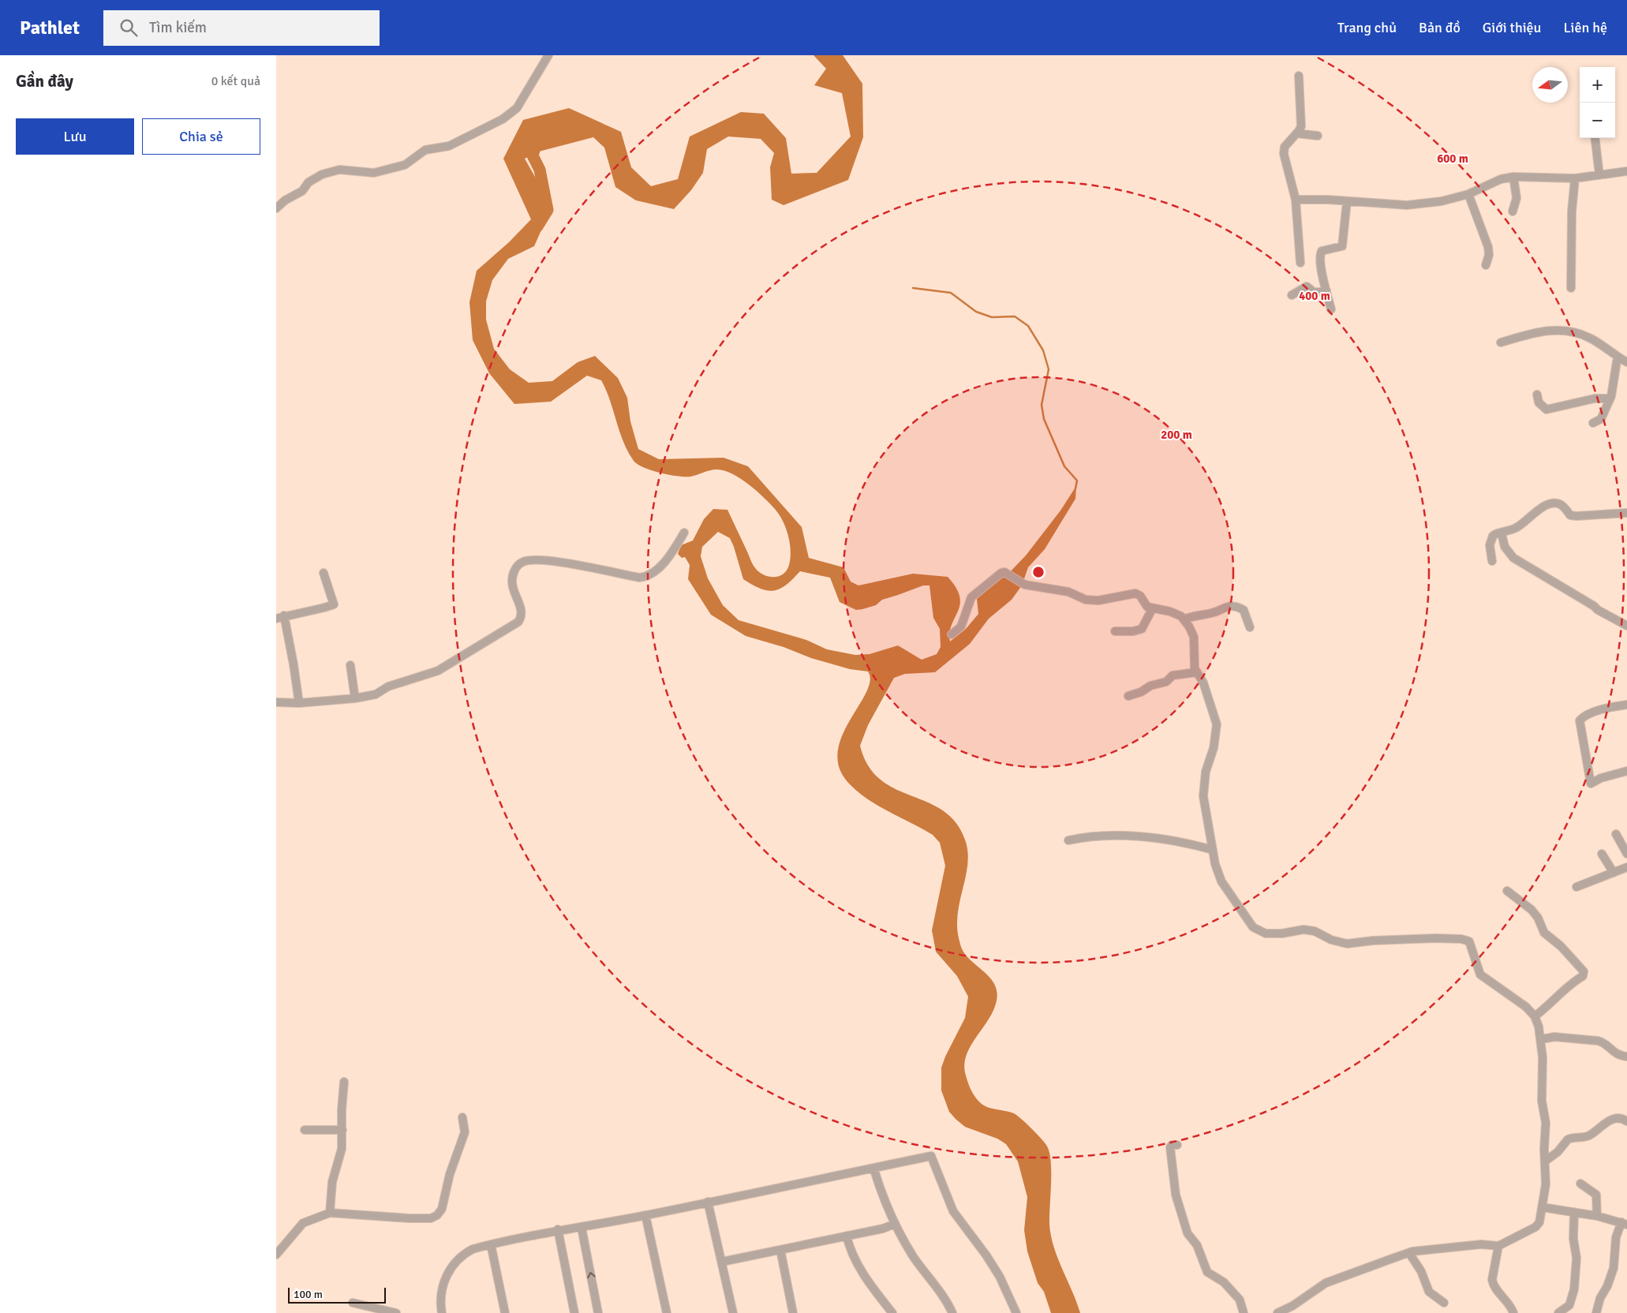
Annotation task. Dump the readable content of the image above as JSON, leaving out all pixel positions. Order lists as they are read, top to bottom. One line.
{"scale_bar":"100 m","north":"left","page":{"header":"Pathlet","search":"Tìm kiếm","nav":["Trang chủ","Bản đồ","Giới thiệu","Liên hệ"],"heading":["Gần đây","0 kết quả"],"map_buttons":["+","−"],"buttons":["Lưu","Chia sẻ"],"scale":"100 m"},"rings":["600 m","400 m","200 m"]}
